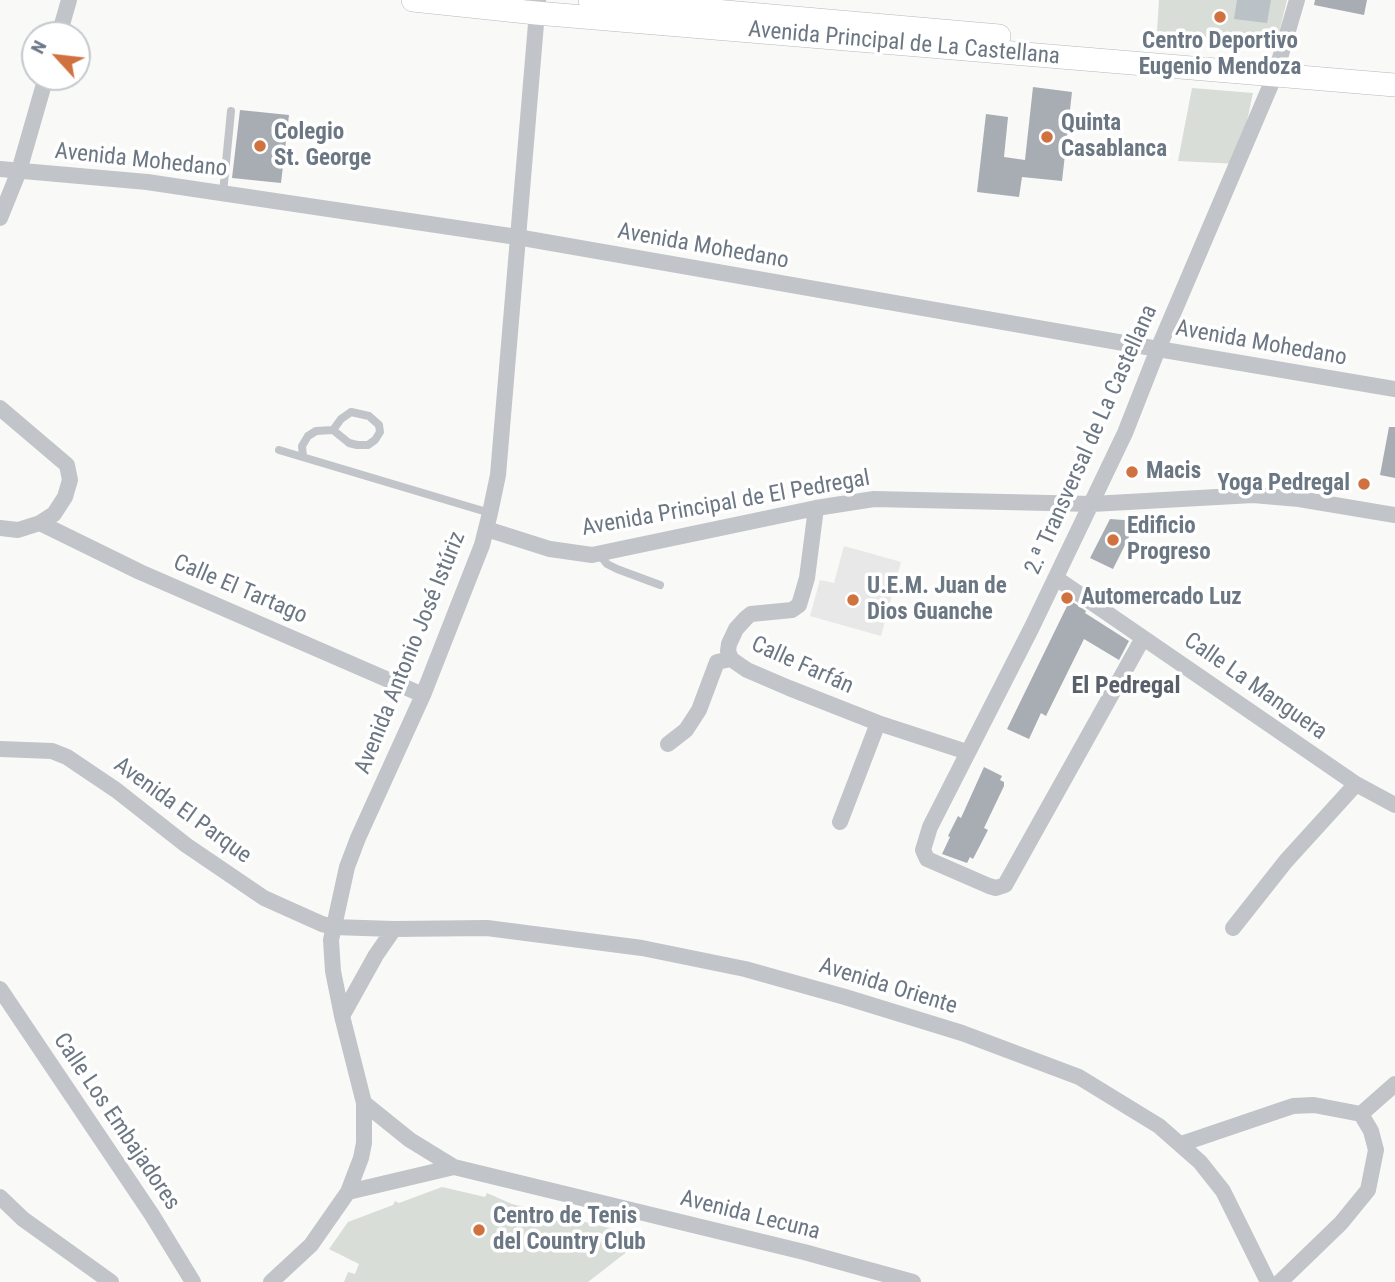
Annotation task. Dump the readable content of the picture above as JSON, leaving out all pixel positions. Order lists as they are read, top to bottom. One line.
{"streets":{"street":["Avenida Principal de La Castellana","Avenida Mohedano","2.ª Transversal de La Castellana","Avenida Principal de El Pedregal","Calle El Tartago","Avenida Antonio José Istúriz","Calle Farfán","Calle La Manguera","Avenida El Parque","Avenida Oriente","Calle Los Embajadores","Avenida Lecuna"]},"crossings":[["Avenida Principal de La Castellana","2.ª Transversal de La Castellana"],["Avenida Principal de La Castellana","Avenida Antonio José Istúriz"],["Avenida Mohedano","2.ª Transversal de La Castellana"],["Avenida Mohedano","Avenida Antonio José Istúriz"],["2.ª Transversal de La Castellana","Avenida Principal de El Pedregal"],["2.ª Transversal de La Castellana","Calle Farfán"],["2.ª Transversal de La Castellana","Calle La Manguera"],["Avenida Principal de El Pedregal","Avenida Antonio José Istúriz"],["Avenida Principal de El Pedregal","Calle Farfán"],["Calle El Tartago","Avenida Antonio José Istúriz"],["Avenida Antonio José Istúriz","Avenida El Parque"],["Avenida Antonio José Istúriz","Avenida Oriente"],["Avenida Antonio José Istúriz","Avenida Lecuna"],["Avenida El Parque","Avenida Oriente"]],"districts":["El Pedregal"],"places":["Centro Deportivo Eugenio Mendoza","Quinta Casablanca","Colegio St. George","Macis","Yoga Pedregal","Edificio Progreso","Automercado Luz","U.E.M. Juan de Dios Guanche","Centro de Tenis del Country Club"],"north":"top left"}
